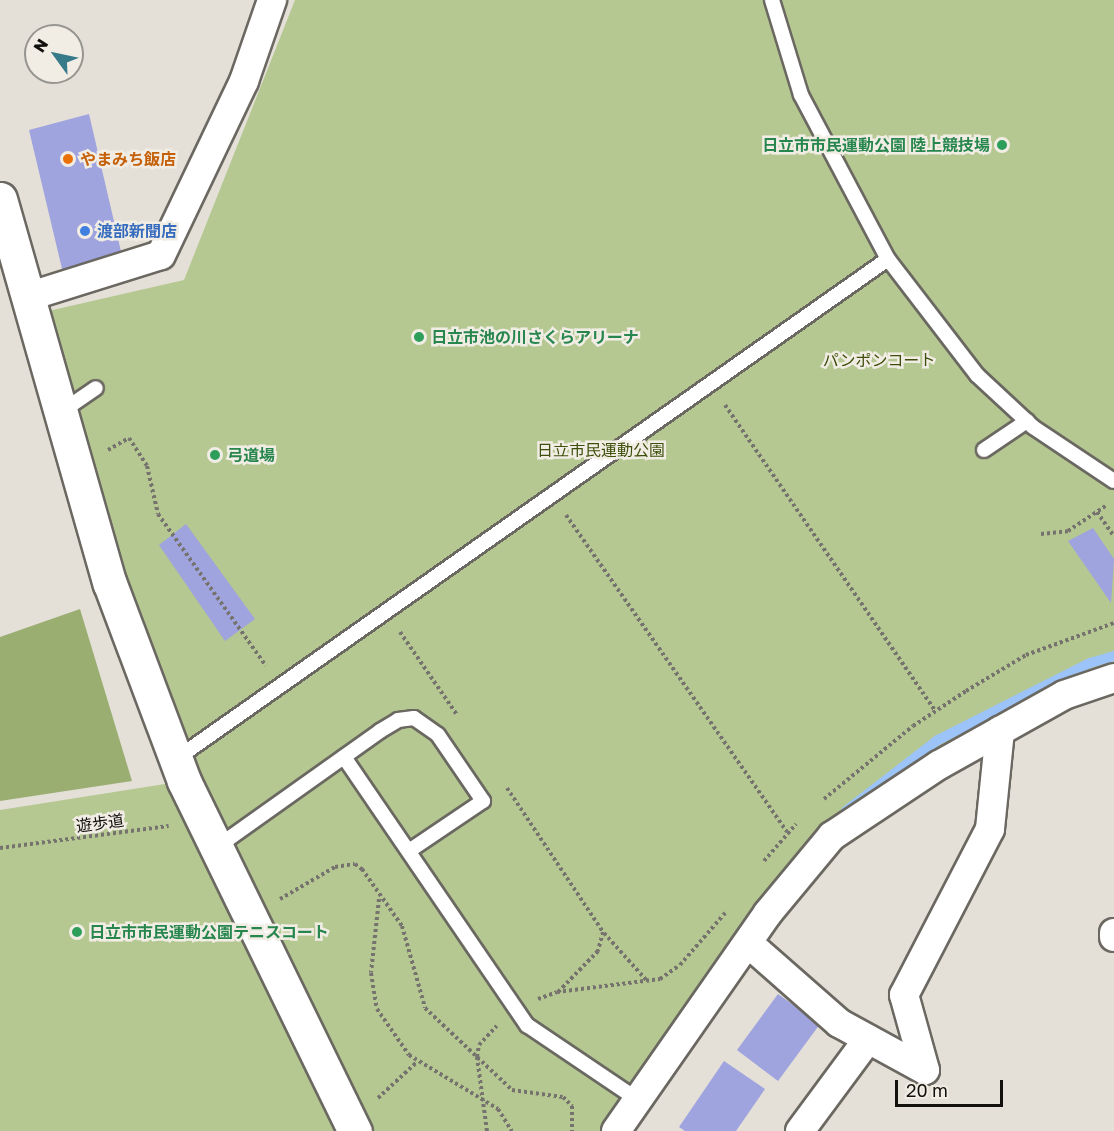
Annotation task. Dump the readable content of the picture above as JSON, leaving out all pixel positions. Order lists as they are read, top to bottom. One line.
{"streets":{"path":["遊歩道"]},"parks":["パンポンコート","日立市民運動公園"],"places":["日立市市民運動公園 陸上競技場","やまみち飯店","渡部新聞店","日立市池の川さくらアリーナ","弓道場","日立市市民運動公園テニスコート"],"scale_bar":"20 m","north":"top left"}
